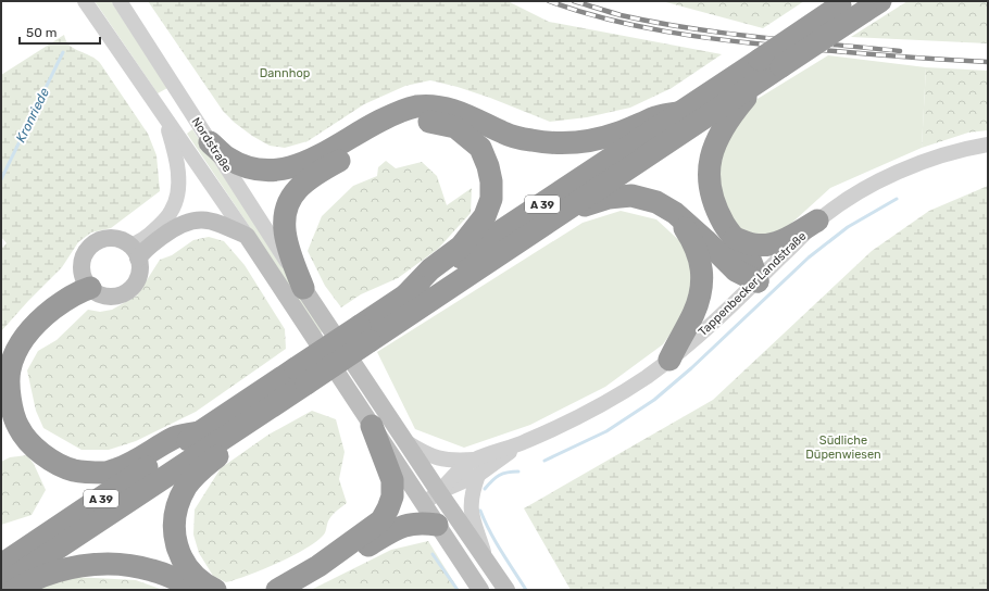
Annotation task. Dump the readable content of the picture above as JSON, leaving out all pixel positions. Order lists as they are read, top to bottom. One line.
{"streets":{"highway":["A 39"],"street":["Nordstraße","Tappenbecker Landstraße"]},"water":["Kronriede"],"parks":["Dannhop","Südliche Düpenwiesen"],"scale_bar":"50 m"}
